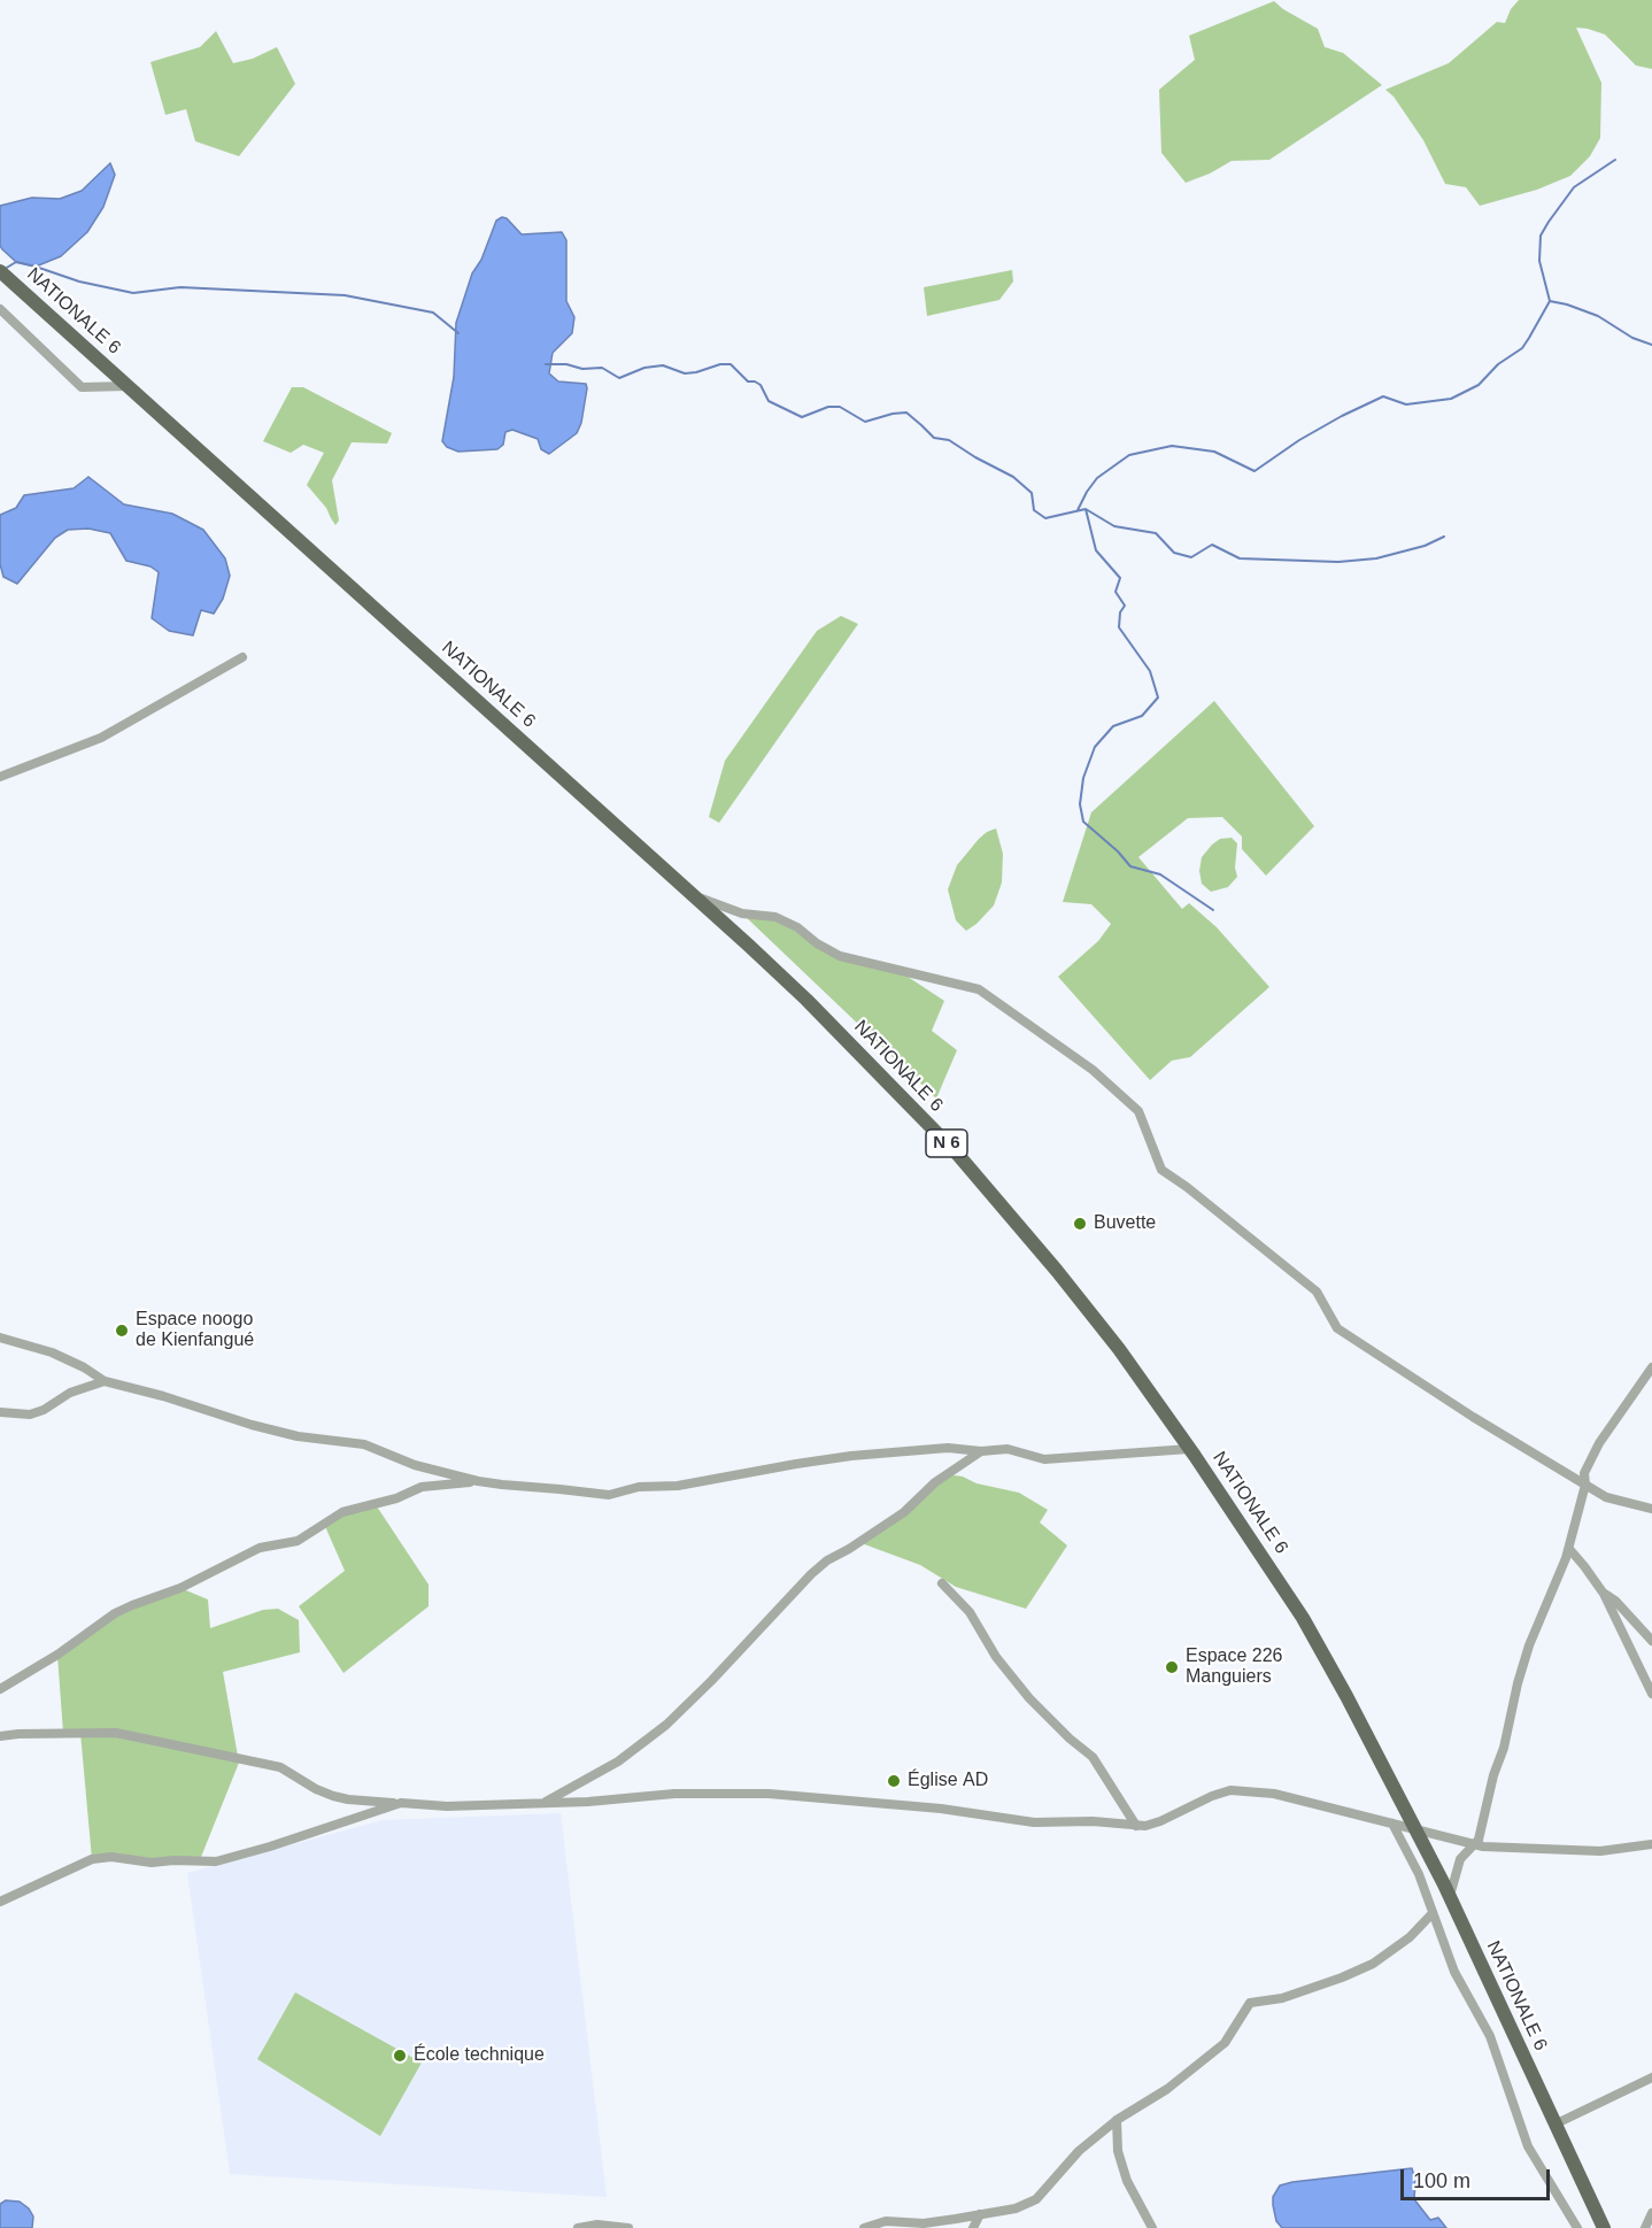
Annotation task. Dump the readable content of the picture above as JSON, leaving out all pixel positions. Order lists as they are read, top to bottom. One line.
{"streets":{"main road":["NATIONALE 6","N 6"]},"places":["Buvette","Espace noogo de Kienfangué","Espace 226 Manguiers","Église AD","École technique"],"scale_bar":"100 m"}
